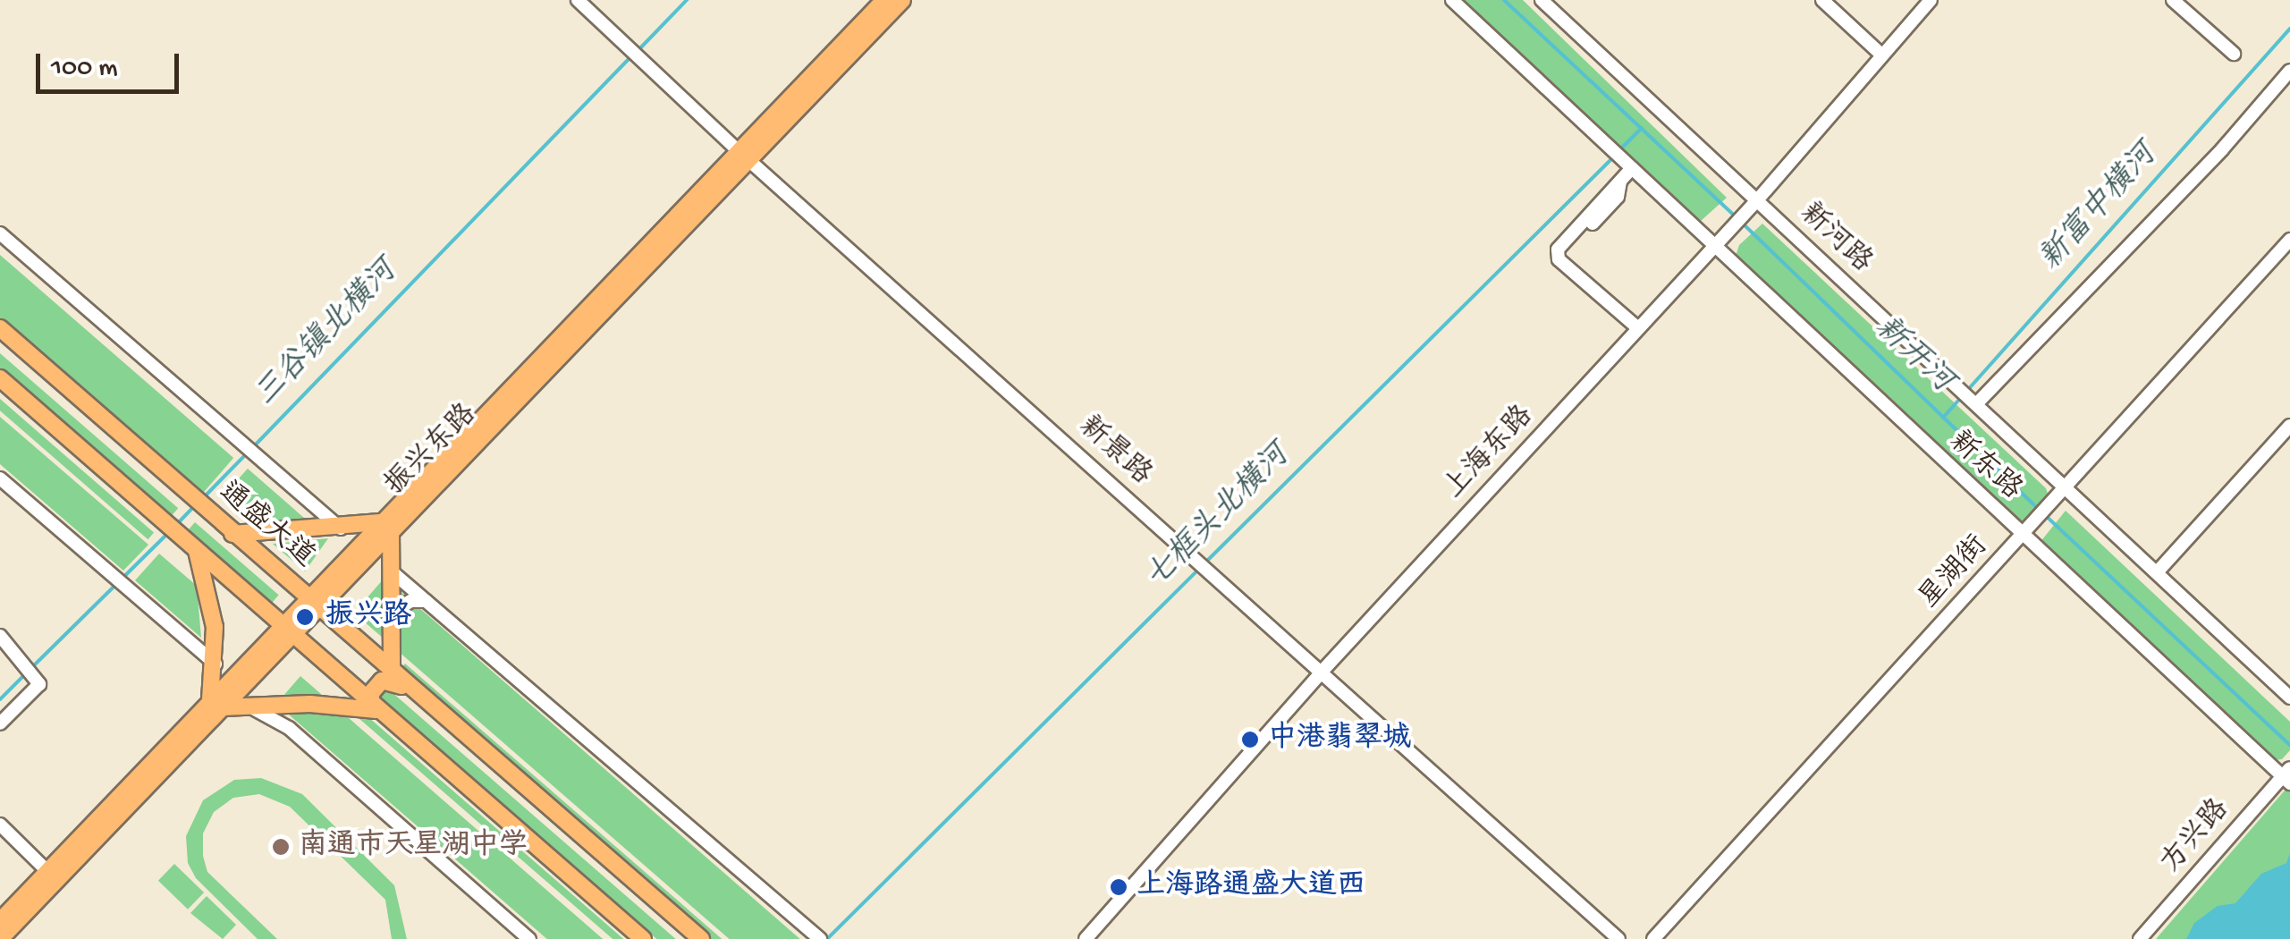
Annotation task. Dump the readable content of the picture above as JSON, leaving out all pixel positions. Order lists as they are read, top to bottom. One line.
{"streets":{"main road":["振兴东路","通盛大道"],"street":["新河路","新景路","上海东路","新东路","星湖街","方兴路"]},"crossings":[["新河路","上海东路"],["新河路","星湖街"],["振兴东路","新景路"],["振兴东路","通盛大道"],["新景路","上海东路"],["上海东路","新东路"],["新东路","星湖街"],["新东路","方兴路"]],"water":["新富中横河","三谷镇北横河","新开河","七框头北横河"],"places":["振兴路","中港翡翠城","南通市天星湖中学","上海路通盛大道西"],"scale_bar":"100 m"}
